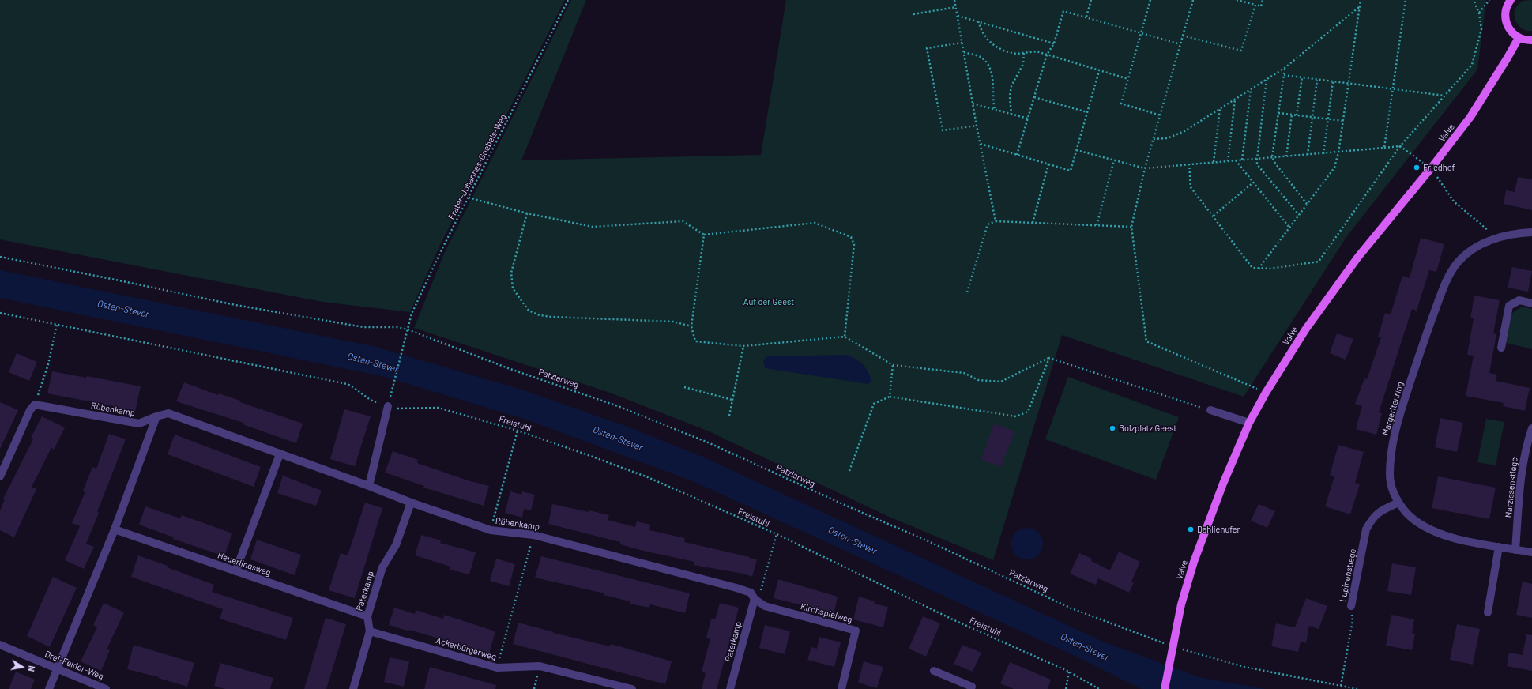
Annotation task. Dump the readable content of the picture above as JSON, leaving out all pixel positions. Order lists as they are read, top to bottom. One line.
{"streets":{"main road":["Valve"],"street":["Margeritenring","Rübenkamp","Narzissenstiege","Heuerlingsweg","Lupinenstiege","Paterkamp","Kirchspielweg","Ackerbürgerweg","Drei-Felder-Weg"],"path":["Frater-Johannes-Goebels-Weg","Patzlarweg","Freistuhl"]},"crossings":[["Valve","Patzlarweg"],["Frater-Johannes-Goebels-Weg","Patzlarweg"],["Margeritenring","Narzissenstiege"],["Margeritenring","Lupinenstiege"],["Rübenkamp","Paterkamp"],["Rübenkamp","Kirchspielweg"],["Heuerlingsweg","Paterkamp"],["Paterkamp","Kirchspielweg"],["Paterkamp","Ackerbürgerweg"]],"water":["Osten-Stever"],"parks":["Auf der Geest"],"places":["Friedhof","Bolzplatz Geest","Dahlienufer"],"north":"right"}
